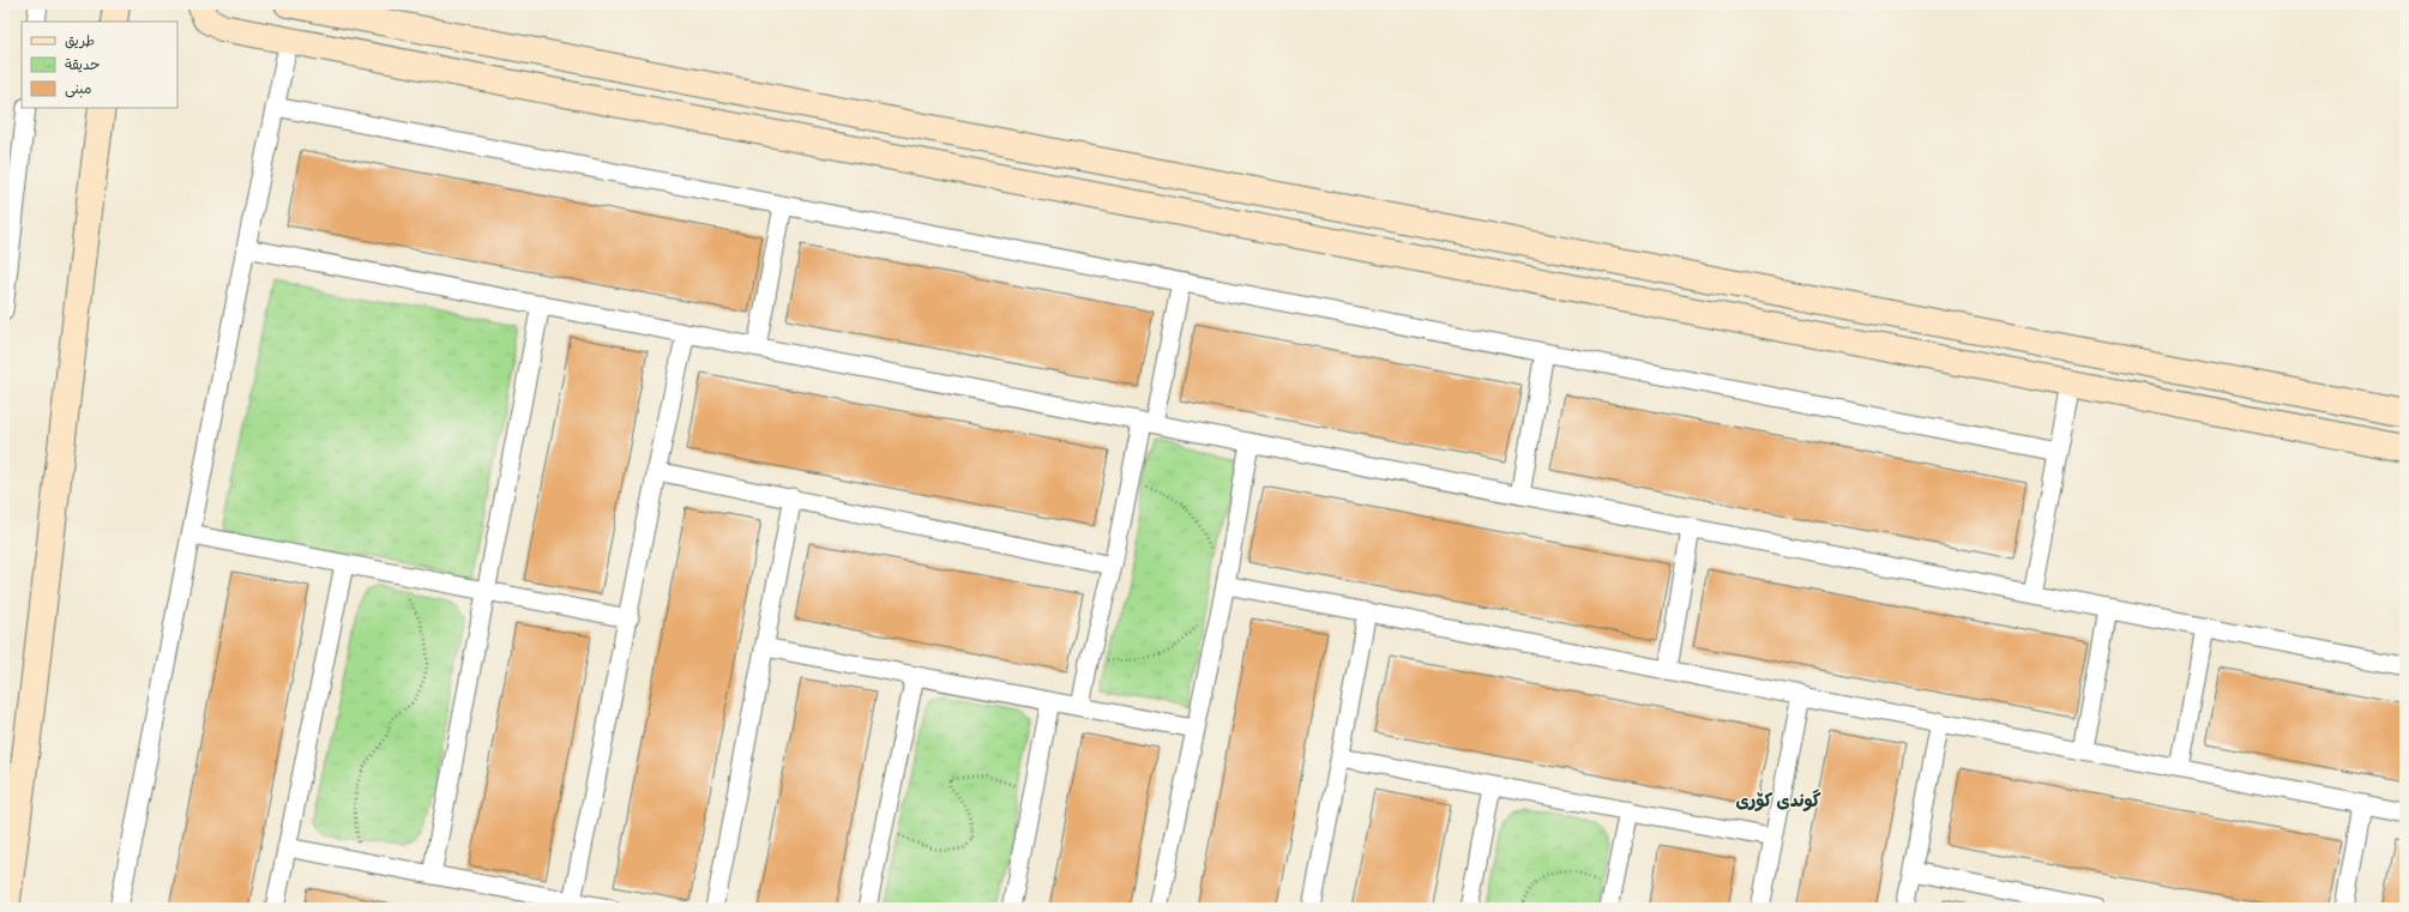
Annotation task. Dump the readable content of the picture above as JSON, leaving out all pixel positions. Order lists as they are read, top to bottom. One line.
{"districts":["گوندی کۆری"],"legend":["طريق","حديقة","مبنى"]}
